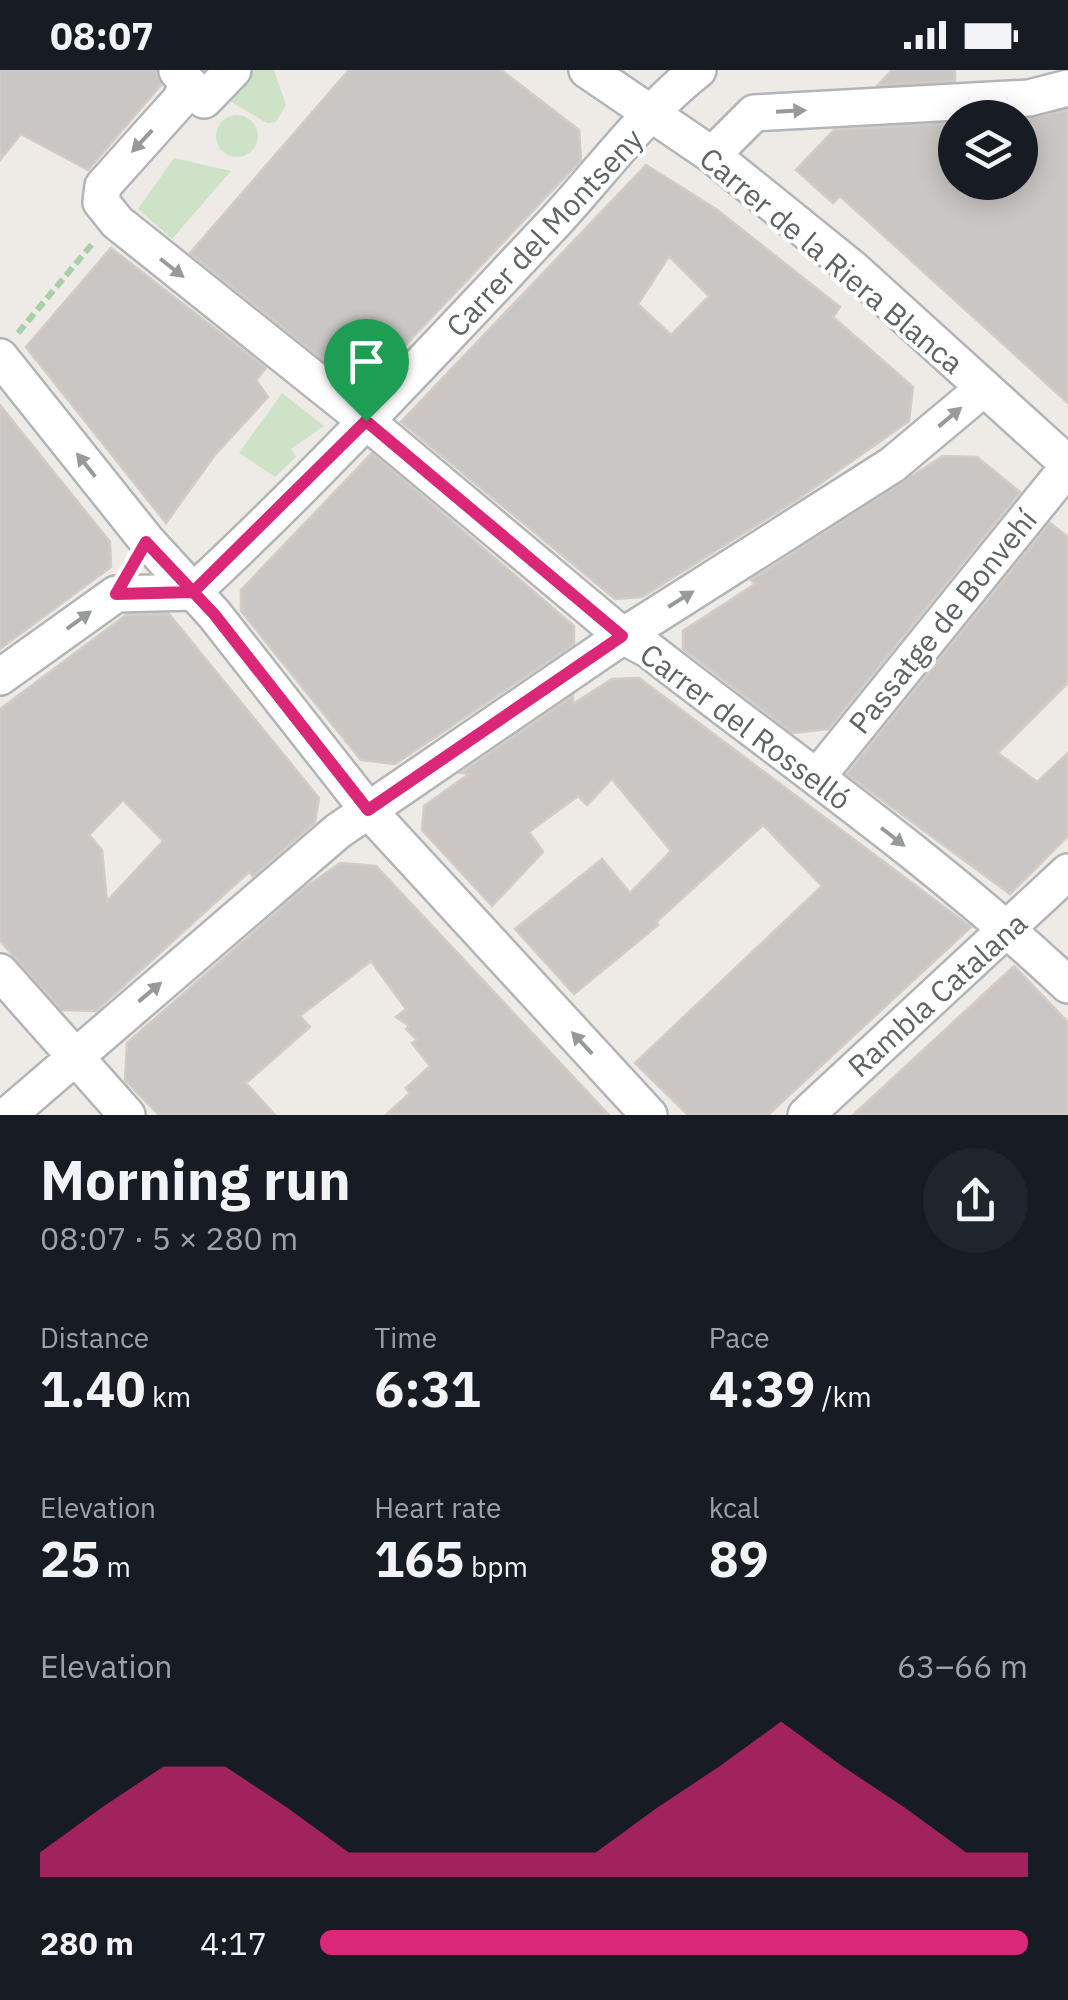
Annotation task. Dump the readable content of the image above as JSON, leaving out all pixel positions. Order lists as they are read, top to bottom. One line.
{"streets":{"street":["Carrer del Montseny","Carrer de la Riera Blanca","Passatge de Bonvehí","Carrer del Rosselló","Rambla Catalana"]},"crossings":[["Carrer del Montseny","Carrer de la Riera Blanca"],["Carrer del Montseny","Carrer del Rosselló"],["Carrer de la Riera Blanca","Passatge de Bonvehí"],["Passatge de Bonvehí","Carrer del Rosselló"],["Carrer del Rosselló","Rambla Catalana"]],"page":{"status":"08:07","heading":["Morning run","08:07 · 5 × 280 m"],"stats":[["Distance","1.40 km"],["Time","6:31"],["Pace","4:39 /km"],["Elevation","25 m"],["Heart rate","165 bpm"],["kcal","89"]],"chart":["Elevation","63–66 m"],"list":[{"name":"280 m","note":"4:17"}]}}
